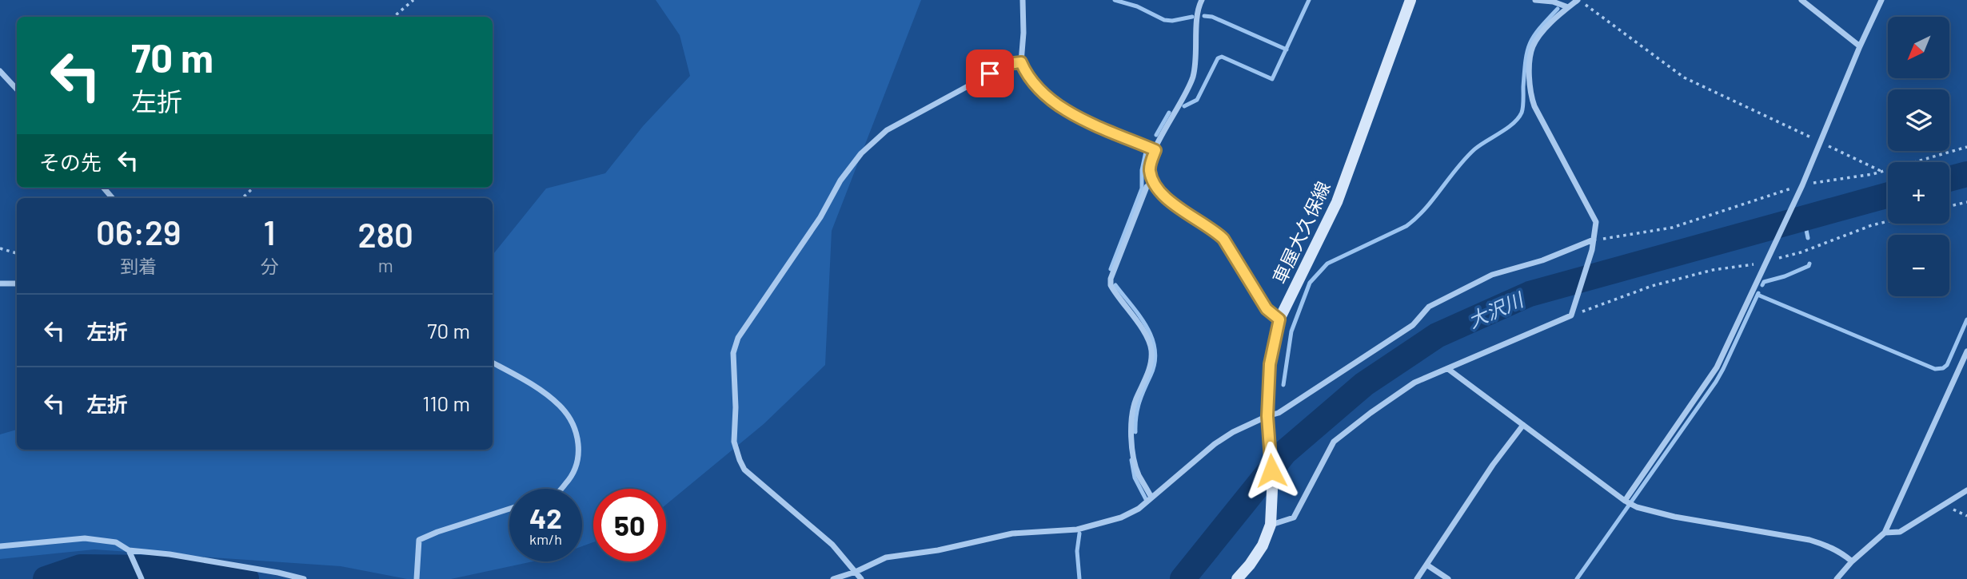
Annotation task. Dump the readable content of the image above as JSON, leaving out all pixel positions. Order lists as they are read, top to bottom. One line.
{"streets":{"main road":["車屋大久保線"]},"water":["大沢川"],"north":"bottom left","page":{"map_buttons":["+","−"],"turn":["70 m","左折"],"then":"その先","eta":["06:29","到着","1","分","280","m"],"list":[{"name":"左折","value":"70 m"},{"name":"左折","value":"110 m"}],"speed":"42 km/h","limit":"50"}}
